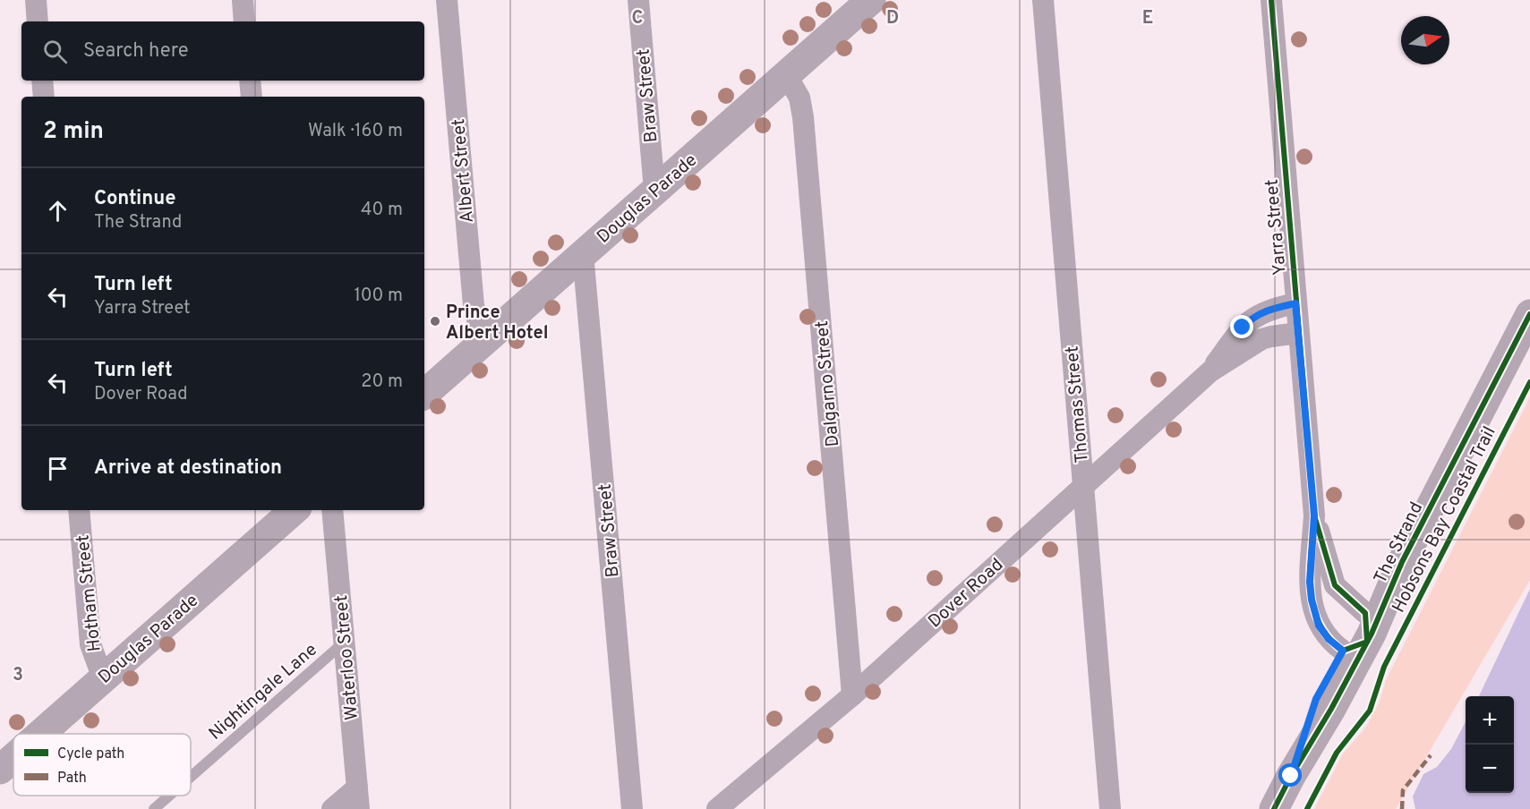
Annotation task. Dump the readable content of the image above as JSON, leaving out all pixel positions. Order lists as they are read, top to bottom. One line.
{"streets":{"street":["Braw Street","Albert Street","Douglas Parade","Yarra Street","Dalgarno Street","Thomas Street","The Strand","Dover Road","Hotham Street","Waterloo Street"],"lane":["Nightingale Lane"],"cycle path":["Hobsons Bay Coastal Trail"]},"crossings":[["Braw Street","Douglas Parade"],["Albert Street","Douglas Parade"],["Douglas Parade","Dalgarno Street"],["Douglas Parade","Hotham Street"],["Yarra Street","The Strand"],["Yarra Street","Dover Road"],["Dalgarno Street","Dover Road"],["Thomas Street","Dover Road"],["Waterloo Street","Nightingale Lane"]],"places":["Prince Albert Hotel"],"legend":["Cycle path","Path"],"north":"right","page":{"search":"Search here","heading":["2 min","Walk · 160 m"],"list":[["Continue","The Strand","40 m"],["Turn left","Yarra Street","100 m"],["Turn left","Dover Road","20 m"],"Arrive at destination"],"map_buttons":["+","−"]},"grid":{"columns":["C","D","E"],"rows":["3"]}}
